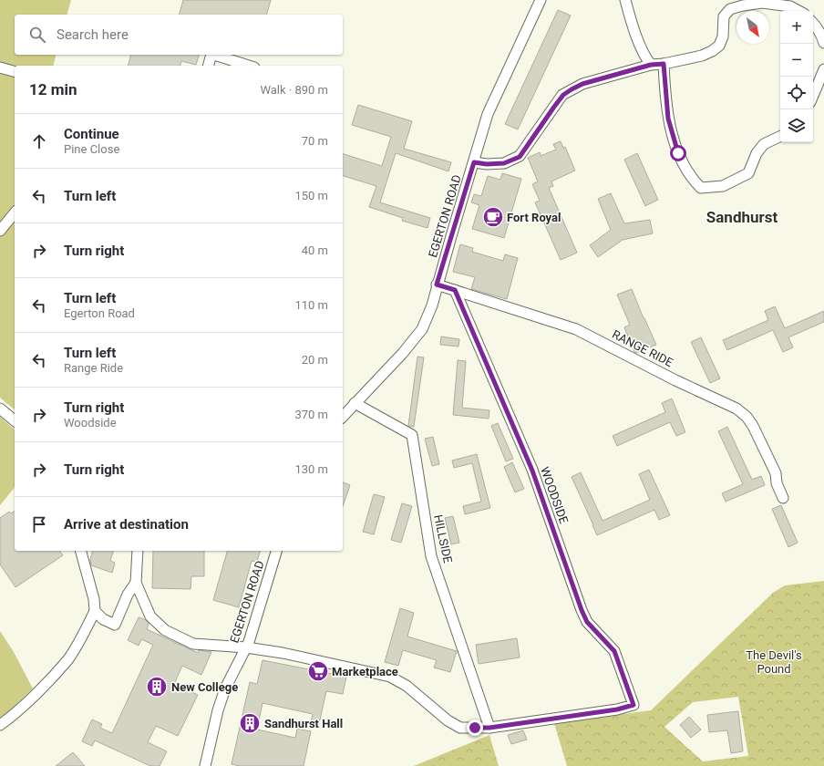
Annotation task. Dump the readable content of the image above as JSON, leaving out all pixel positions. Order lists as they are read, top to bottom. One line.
{"streets":{"street":["EGERTON ROAD","RANGE RIDE","WOODSIDE","HILLSIDE"]},"crossings":[["EGERTON ROAD","RANGE RIDE"],["EGERTON ROAD","HILLSIDE"],["RANGE RIDE","WOODSIDE"],["WOODSIDE","HILLSIDE"]],"districts":["Sandhurst"],"parks":["The Devil's Pound"],"places":{"cafe":["Fort Royal"],"supermarket":["Marketplace"],"building":["New College","Sandhurst Hall"]},"north":"bottom right","page":{"map_buttons":["+","−"],"search":"Search here","heading":["12 min","Walk · 890 m"],"list":[["Continue","Pine Close","70 m"],["Turn left","150 m"],["Turn right","40 m"],["Turn left","Egerton Road","110 m"],["Turn left","Range Ride","20 m"],["Turn right","Woodside","370 m"],["Turn right","130 m"],"Arrive at destination"]}}
